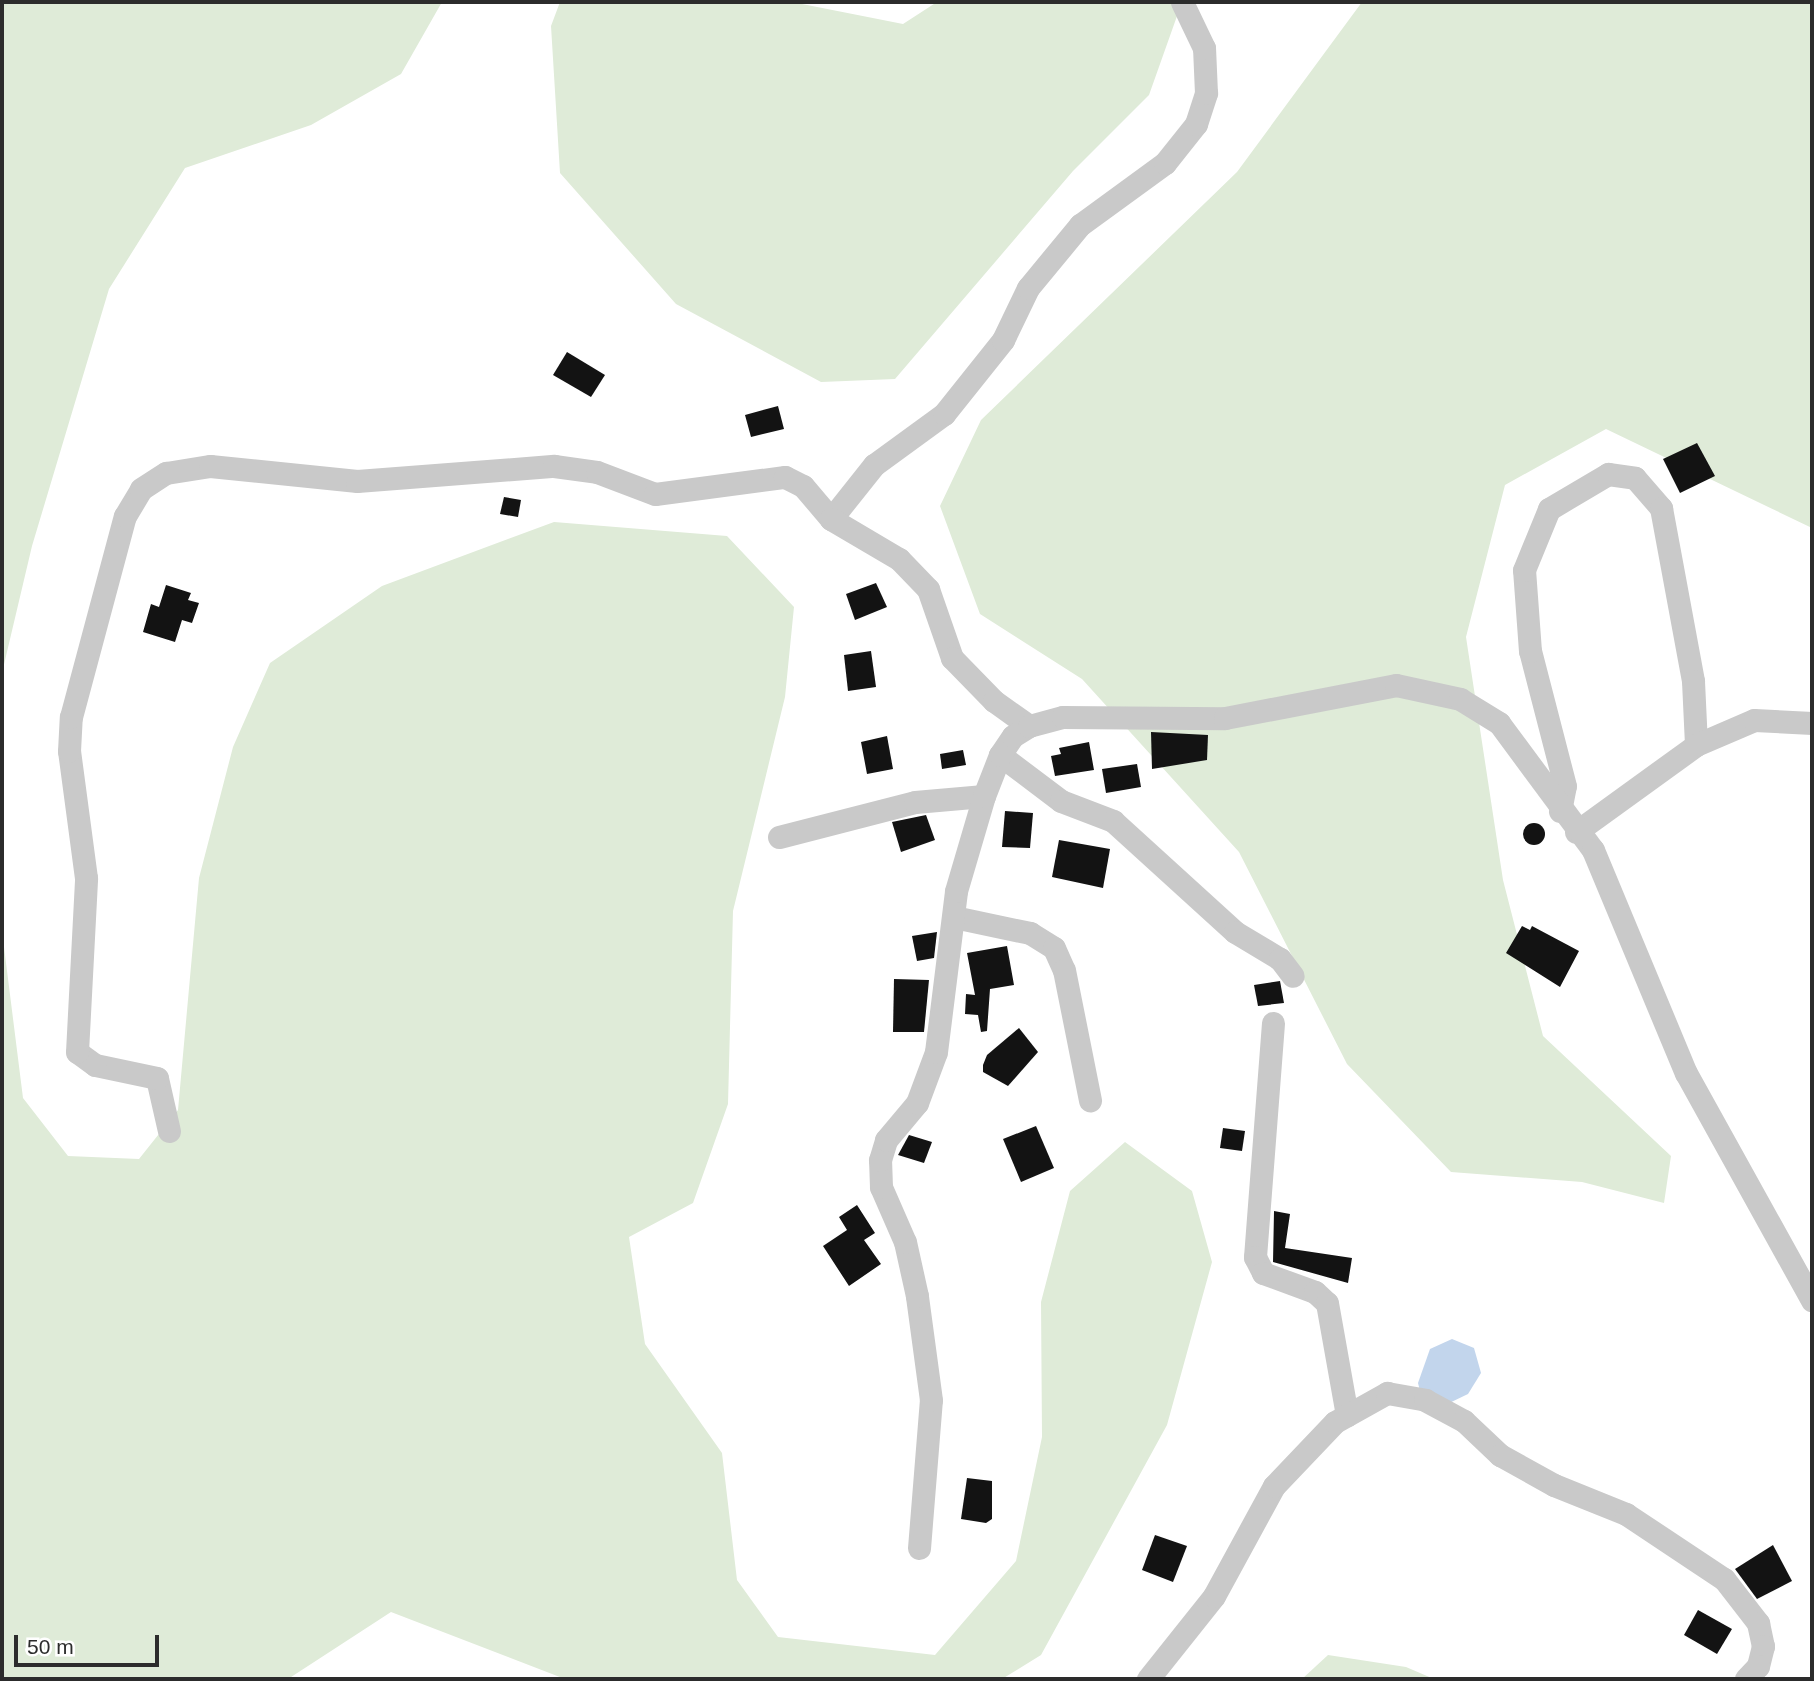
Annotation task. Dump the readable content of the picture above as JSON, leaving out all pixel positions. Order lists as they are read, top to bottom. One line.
{"scale_bar":"50 m"}
